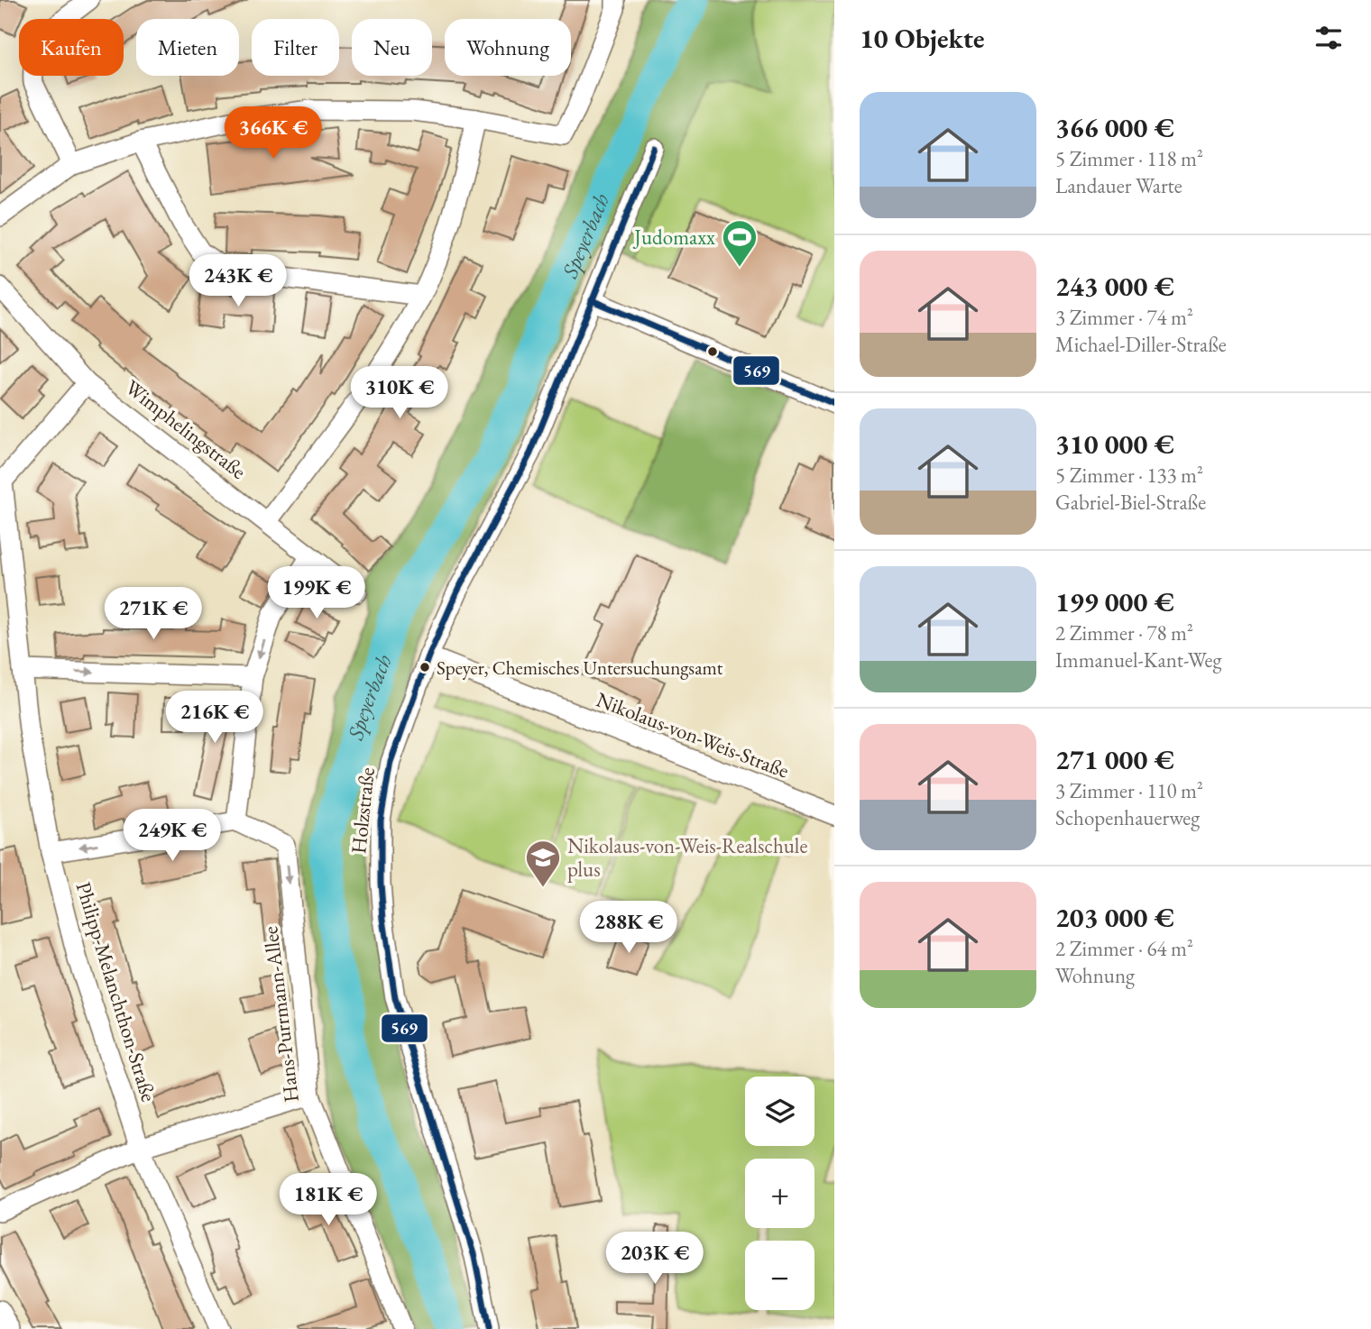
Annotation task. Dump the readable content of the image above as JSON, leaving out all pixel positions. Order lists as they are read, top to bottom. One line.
{"streets":{"street":["Wimphelingstraße","Nikolaus-von-Weis-Straße","Holzstraße","Philipp-Melanchthon-Straße","Hans-Purrmann-Allee"]},"crossings":[["Wimphelingstraße","Philipp-Melanchthon-Straße"],["Nikolaus-von-Weis-Straße","Holzstraße"]],"one_way":["Hans-Purrmann-Allee"],"water":["Speyerbach"],"places":{"sports":["Judomaxx"],"other":["Speyer, Chemisches Untersuchungsamt"],"school or university":["Nikolaus-von-Weis-Realschule plus"]},"lines":["transit line 569"],"page":{"heading":"10 Objekte","chip":["Kaufen","Mieten","Filter","Neu","Wohnung"],"list":[{"name":"366 000 €","note":"5 Zimmer · 118 m² · Landauer Warte"},{"name":"243 000 €","note":"3 Zimmer · 74 m² · Michael-Diller-Straße"},{"name":"310 000 €","note":"5 Zimmer · 133 m² · Gabriel-Biel-Straße"},{"name":"199 000 €","note":"2 Zimmer · 78 m² · Immanuel-Kant-Weg"},{"name":"271 000 €","note":"3 Zimmer · 110 m² · Schopenhauerweg"},{"name":"203 000 €","note":"2 Zimmer · 64 m² · Wohnung"}],"price":["366K €","243K €","310K €","199K €","271K €","216K €","249K €","288K €","181K €","203K €"],"map_buttons":["+","−"]}}
